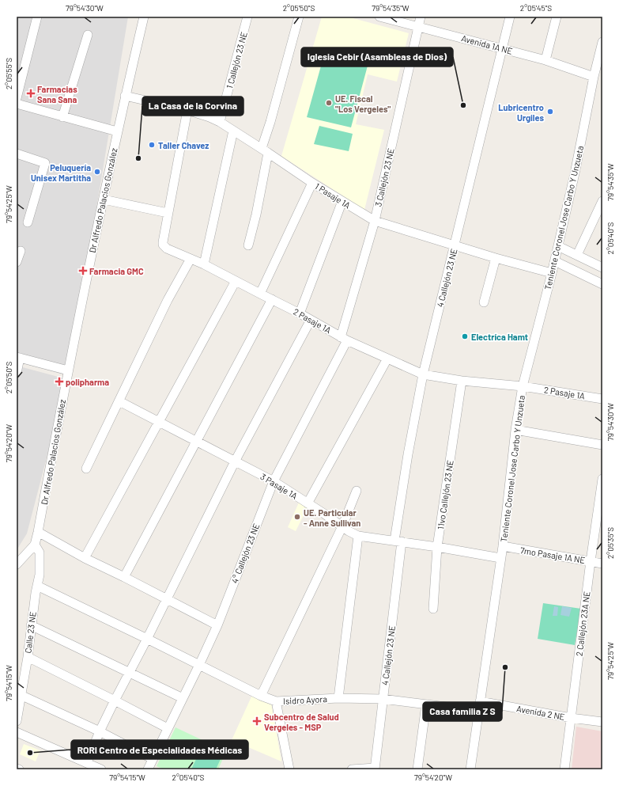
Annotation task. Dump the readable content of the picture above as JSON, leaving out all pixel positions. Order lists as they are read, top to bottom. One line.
{"streets":{"street":["Avenida 1A NE","1 Callejón 23 NE","3 Callejón 23 NE","1 Pasaje 1A","Dr Alfredo Palacios González","Teniente Coronel Jose Carbo Y Unzueta","4 Callejón 23 NE","2 Pasaje 1A","3 Pasaje 1A","11vo Callejón 23 NE","4° Callejón 23 NE","7mo Pasaje 1A NE","2 Callejón 23A NE","Calle 23 NE","Isidro Ayora","Avenida 2 NE"]},"crossings":[["Avenida 1A NE","3 Callejón 23 NE"],["Avenida 1A NE","Teniente Coronel Jose Carbo Y Unzueta"],["Avenida 1A NE","4 Callejón 23 NE"],["1 Callejón 23 NE","1 Pasaje 1A"],["3 Callejón 23 NE","1 Pasaje 1A"],["3 Callejón 23 NE","2 Pasaje 1A"],["3 Callejón 23 NE","4° Callejón 23 NE"],["1 Pasaje 1A","Dr Alfredo Palacios González"],["1 Pasaje 1A","Teniente Coronel Jose Carbo Y Unzueta"],["1 Pasaje 1A","4 Callejón 23 NE"],["1 Pasaje 1A","2 Pasaje 1A"],["Dr Alfredo Palacios González","Calle 23 NE"],["Teniente Coronel Jose Carbo Y Unzueta","2 Pasaje 1A"],["Teniente Coronel Jose Carbo Y Unzueta","3 Pasaje 1A"],["Teniente Coronel Jose Carbo Y Unzueta","7mo Pasaje 1A NE"],["Teniente Coronel Jose Carbo Y Unzueta","Isidro Ayora"],["Teniente Coronel Jose Carbo Y Unzueta","Avenida 2 NE"],["4 Callejón 23 NE","2 Pasaje 1A"],["4 Callejón 23 NE","3 Pasaje 1A"],["4 Callejón 23 NE","Isidro Ayora"],["2 Pasaje 1A","11vo Callejón 23 NE"],["2 Pasaje 1A","4° Callejón 23 NE"],["3 Pasaje 1A","11vo Callejón 23 NE"],["3 Pasaje 1A","4° Callejón 23 NE"],["4° Callejón 23 NE","Isidro Ayora"],["7mo Pasaje 1A NE","2 Callejón 23A NE"],["2 Callejón 23A NE","Avenida 2 NE"],["Calle 23 NE","Isidro Ayora"]],"places":{"health":["Farmacias Sana Sana","Farmacia GMC","polipharma","Subcentro de Salud Vergeles - MSP"],"other":["UE. Fiscal \"Los Vergeles\"","Iglesia Cebir (Asambleas de Dios)","Lubricentro Urgiles","Taller Chavez","La Casa de la Corvina","Peluquería Unisex Martitha","Electríca Hamt","UE. Particular - Anne Sullivan","Casa familia Z S","RORI Centro de Especialidades Médicas"]},"coordinates":["79°54'30\"W","2°05'50\"S","79°54'35\"W","2°05'45\"S","2°05'55\"S","79°54'25\"W","2°05'40\"S","79°54'20\"W","2°05'35\"S","79°54'15\"W"]}
